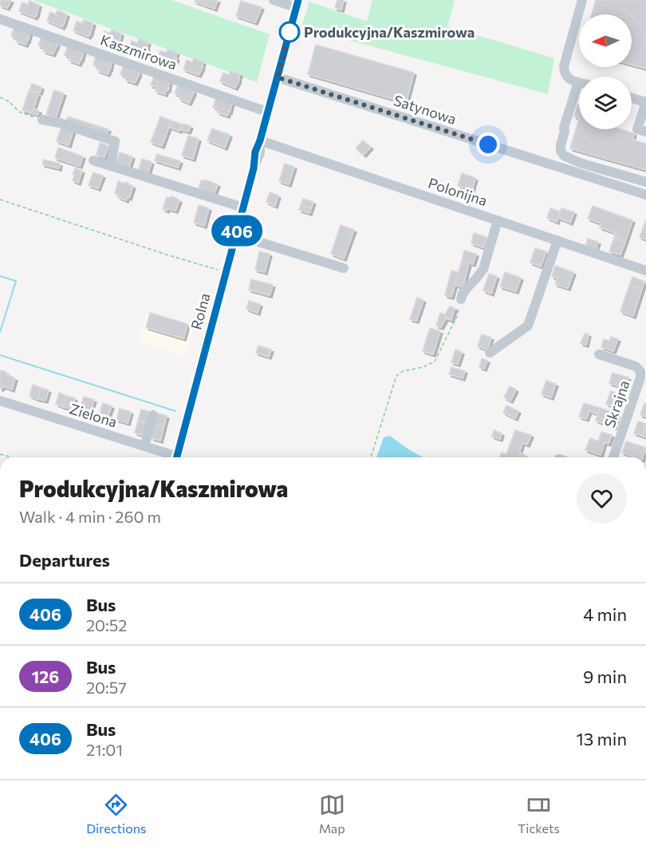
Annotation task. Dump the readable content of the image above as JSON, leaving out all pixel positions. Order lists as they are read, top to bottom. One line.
{"streets":{"street":["Kaszmirowa","Satynowa","Polonijna","Rolna","Skrajna","Zielona"]},"crossings":[["Kaszmirowa","Rolna"],["Satynowa","Rolna"],["Polonijna","Rolna"]],"places":["Produkcyjna/Kaszmirowa"],"lines":["bus line 406"],"north":"left","page":{"on_map":"406","heading":[["Produkcyjna/Kaszmirowa","Walk · 4 min · 260 m"],"Departures"],"list":[{"mark":"406","name":"Bus","note":"20:52","value":"4 min"},{"mark":"126","name":"Bus","note":"20:57","value":"9 min"},{"mark":"406","name":"Bus","note":"21:01","value":"13 min"}],"tabs":["Directions","Map","Tickets"]}}
